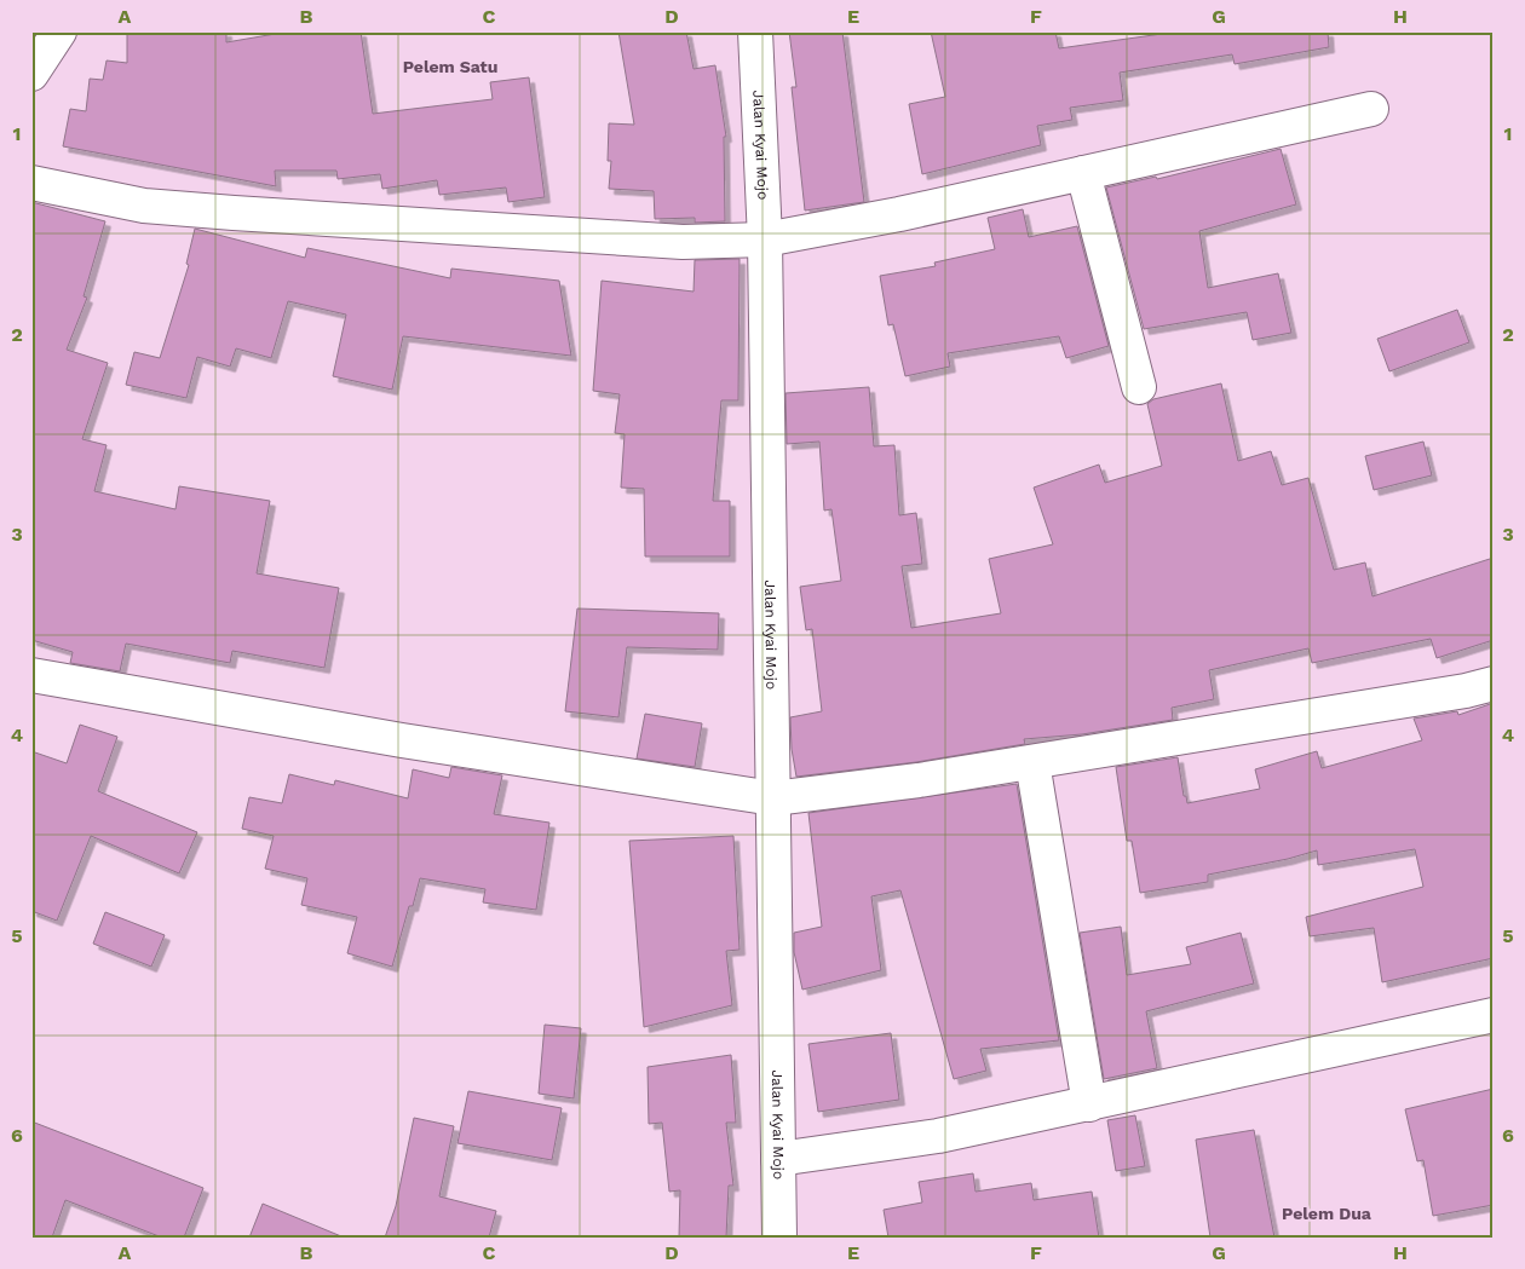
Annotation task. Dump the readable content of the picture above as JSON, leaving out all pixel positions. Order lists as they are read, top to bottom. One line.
{"streets":{"street":["Jalan Kyai Mojo"]},"districts":["Pelem Satu","Pelem Dua"],"grid":{"columns":["A","B","C","D","E","F","G","H"],"rows":["1","2","3","4","5","6"]}}
